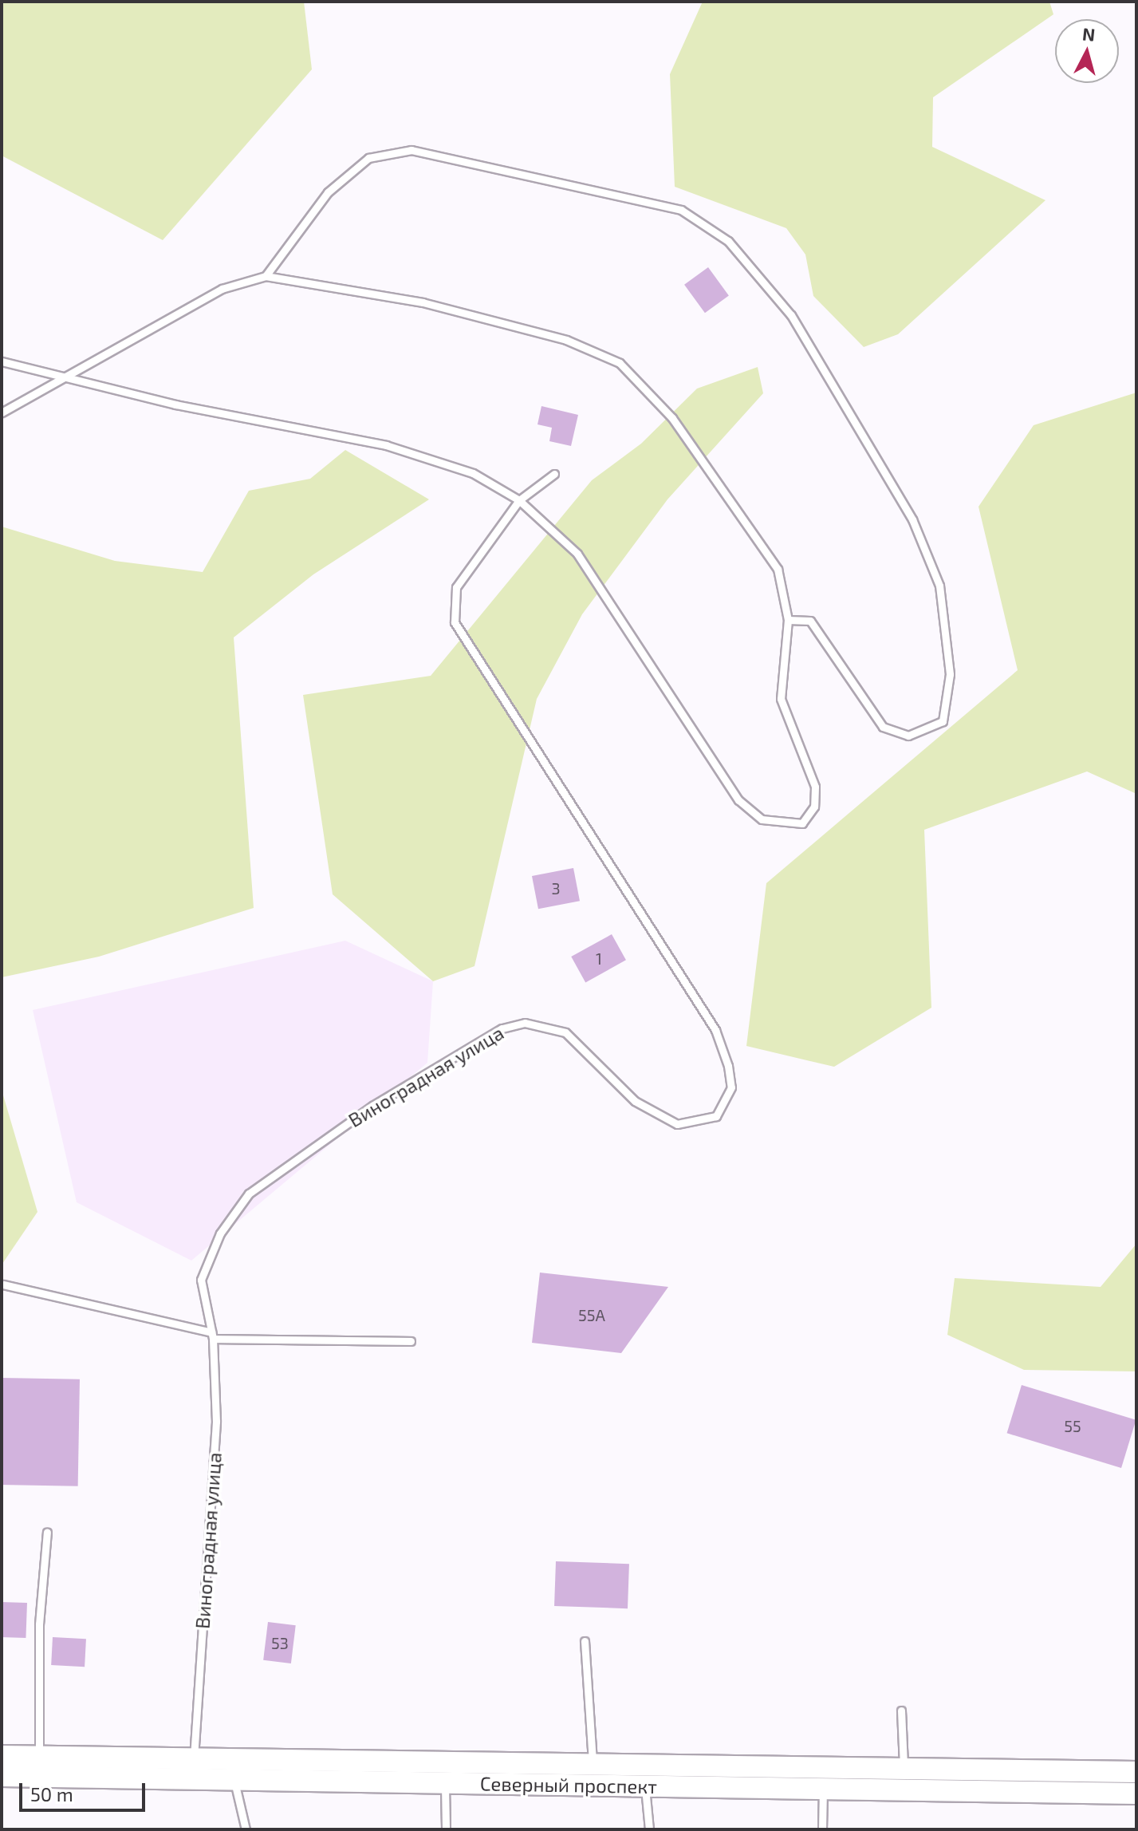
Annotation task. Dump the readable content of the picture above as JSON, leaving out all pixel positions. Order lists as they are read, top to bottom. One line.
{"streets":{"main road":["Северный проспект"],"lane":["Виноградная улица"]},"crossings":[["Виноградная улица","Северный проспект"]],"house_numbers":["3","1","55А","55","53"],"scale_bar":"50 m","north":"top"}
